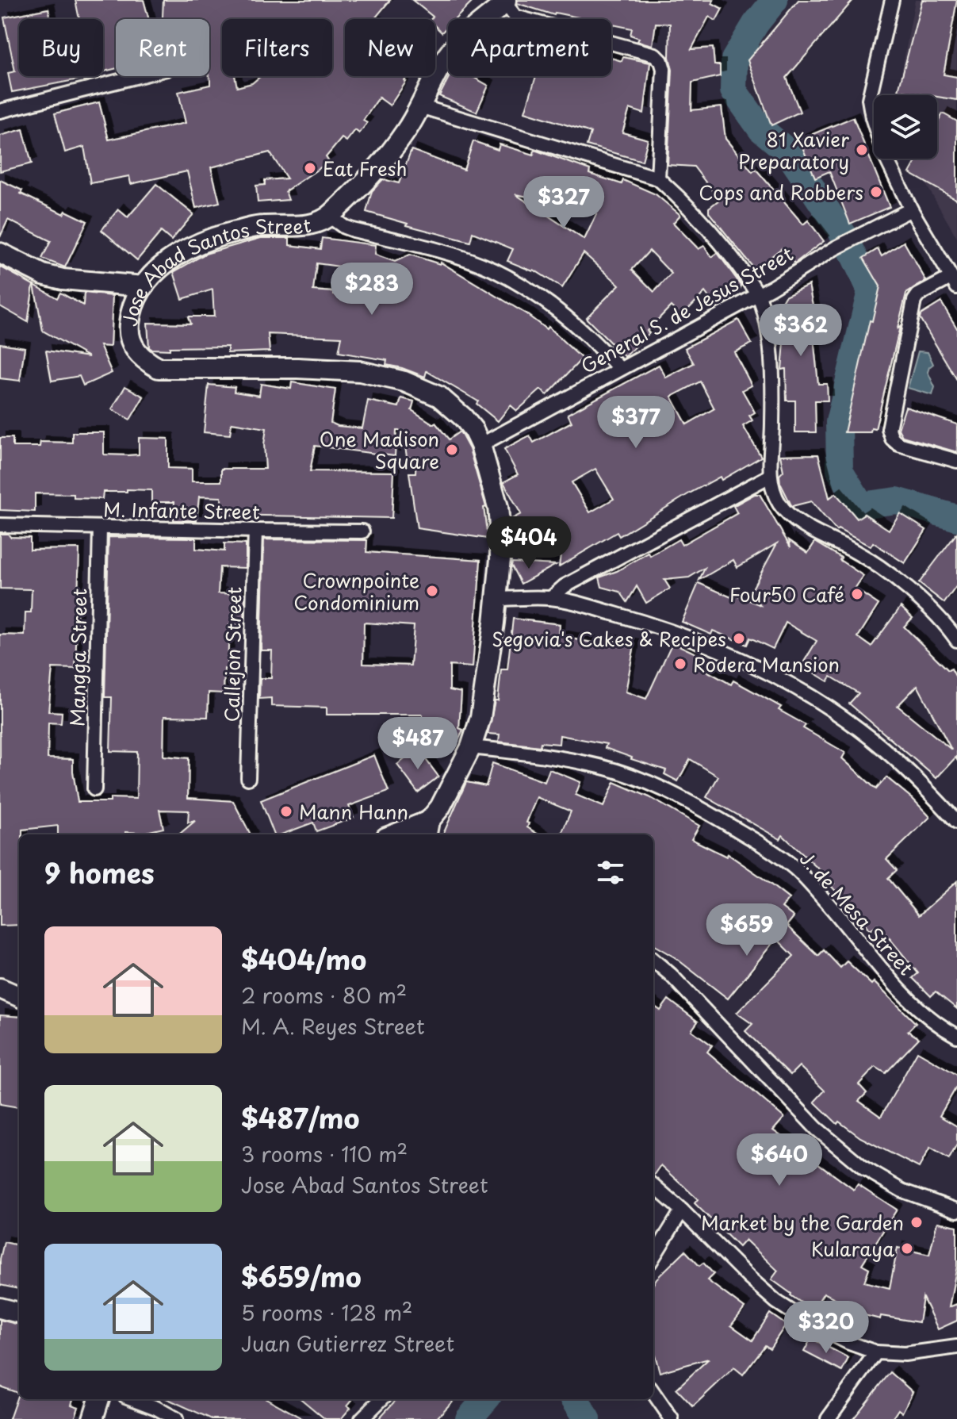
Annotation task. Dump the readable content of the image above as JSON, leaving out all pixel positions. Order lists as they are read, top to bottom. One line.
{"streets":{"street":["Jose Abad Santos Street","General S. de Jesus Street","M. Infante Street","Callejon Street","Mangga Street","J. de Mesa Street"]},"crossings":[["Jose Abad Santos Street","General S. de Jesus Street"],["Jose Abad Santos Street","J. de Mesa Street"],["M. Infante Street","Callejon Street"],["M. Infante Street","Mangga Street"]],"places":["81 Xavier Preparatory","Eat Fresh","Cops and Robbers","One Madison Square","Crownpointe Condominium","Four50 Café","Segovia's Cakes & Recipes","Rodera Mansion","Mann Hann","Market by the Garden","Kularaya"],"page":{"chip":["Buy","Rent","Filters","New","Apartment"],"price":["$327","$283","$362","$377","$404","$487","$659","$640","$320"],"heading":"9 homes","list":[{"name":"$404/mo","note":"2 rooms · 80 m² · M. A. Reyes Street"},{"name":"$487/mo","note":"3 rooms · 110 m² · Jose Abad Santos Street"},{"name":"$659/mo","note":"5 rooms · 128 m² · Juan Gutierrez Street"}]}}
